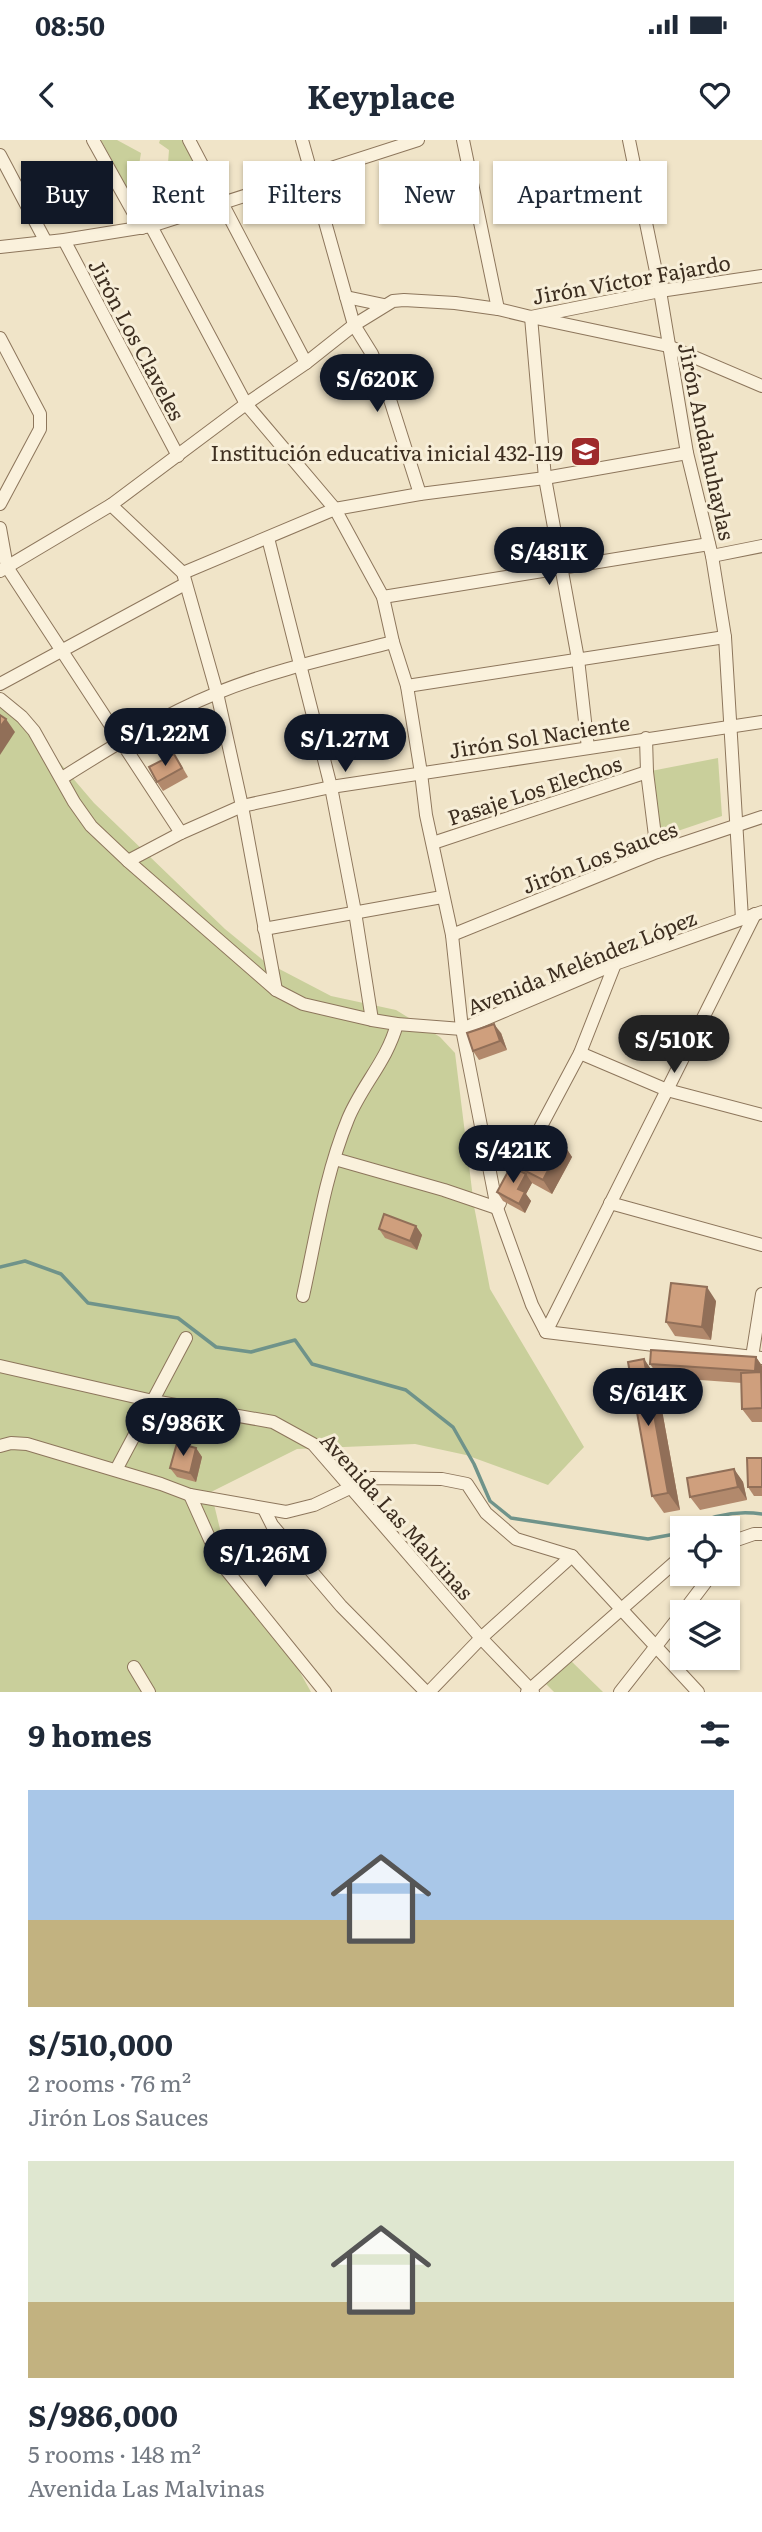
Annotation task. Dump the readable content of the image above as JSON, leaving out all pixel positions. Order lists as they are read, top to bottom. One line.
{"streets":{"street":["Jirón Víctor Fajardo","Jirón Los Claveles","Jirón Andahuhaylas","Jirón Sol Naciente","Pasaje Los Elechos","Jirón Los Sauces","Avenida Meléndez López","Avenida Las Malvinas"]},"crossings":[["Jirón Víctor Fajardo","Jirón Los Claveles"],["Jirón Víctor Fajardo","Jirón Andahuhaylas"],["Jirón Andahuhaylas","Jirón Sol Naciente"],["Jirón Andahuhaylas","Jirón Los Sauces"],["Jirón Andahuhaylas","Avenida Meléndez López"],["Jirón Sol Naciente","Avenida Meléndez López"]],"places":{"school or university":["Institución educativa inicial 432-119"]},"page":{"status":"08:50","header":"Keyplace","chip":["Buy","Rent","Filters","New","Apartment"],"price":["S/620K","S/481K","S/1.22M","S/1.27M","S/510K","S/421K","S/614K","S/986K","S/1.26M"],"heading":"9 homes","list":[{"name":"S/510,000","note":"2 rooms · 76 m² · Jirón Los Sauces"},{"name":"S/986,000","note":"5 rooms · 148 m² · Avenida Las Malvinas"}]}}
